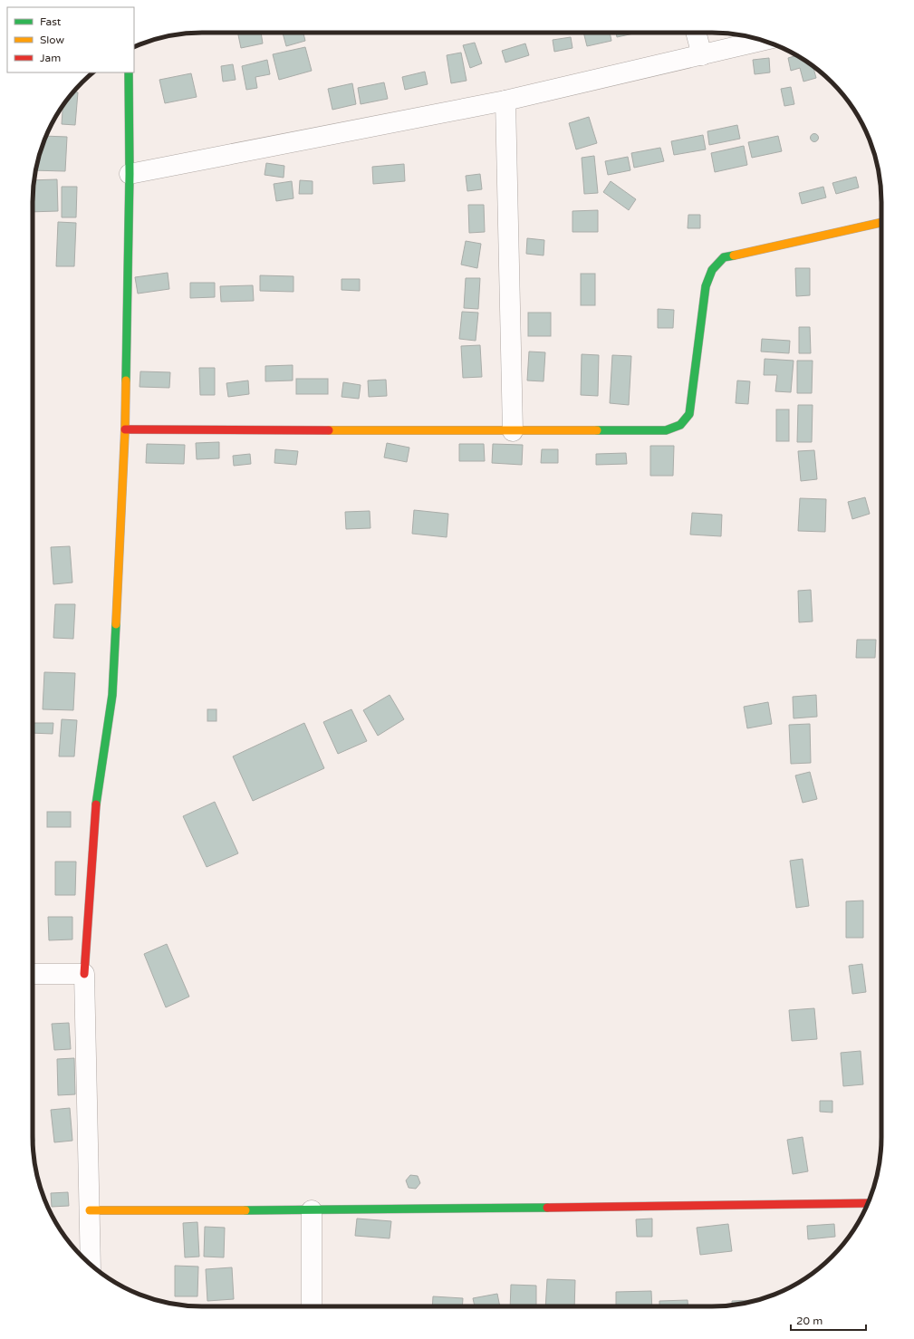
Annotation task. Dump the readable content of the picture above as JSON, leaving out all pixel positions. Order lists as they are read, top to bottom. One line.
{"legend":["Fast","Slow","Jam"],"scale_bar":"20 m"}
